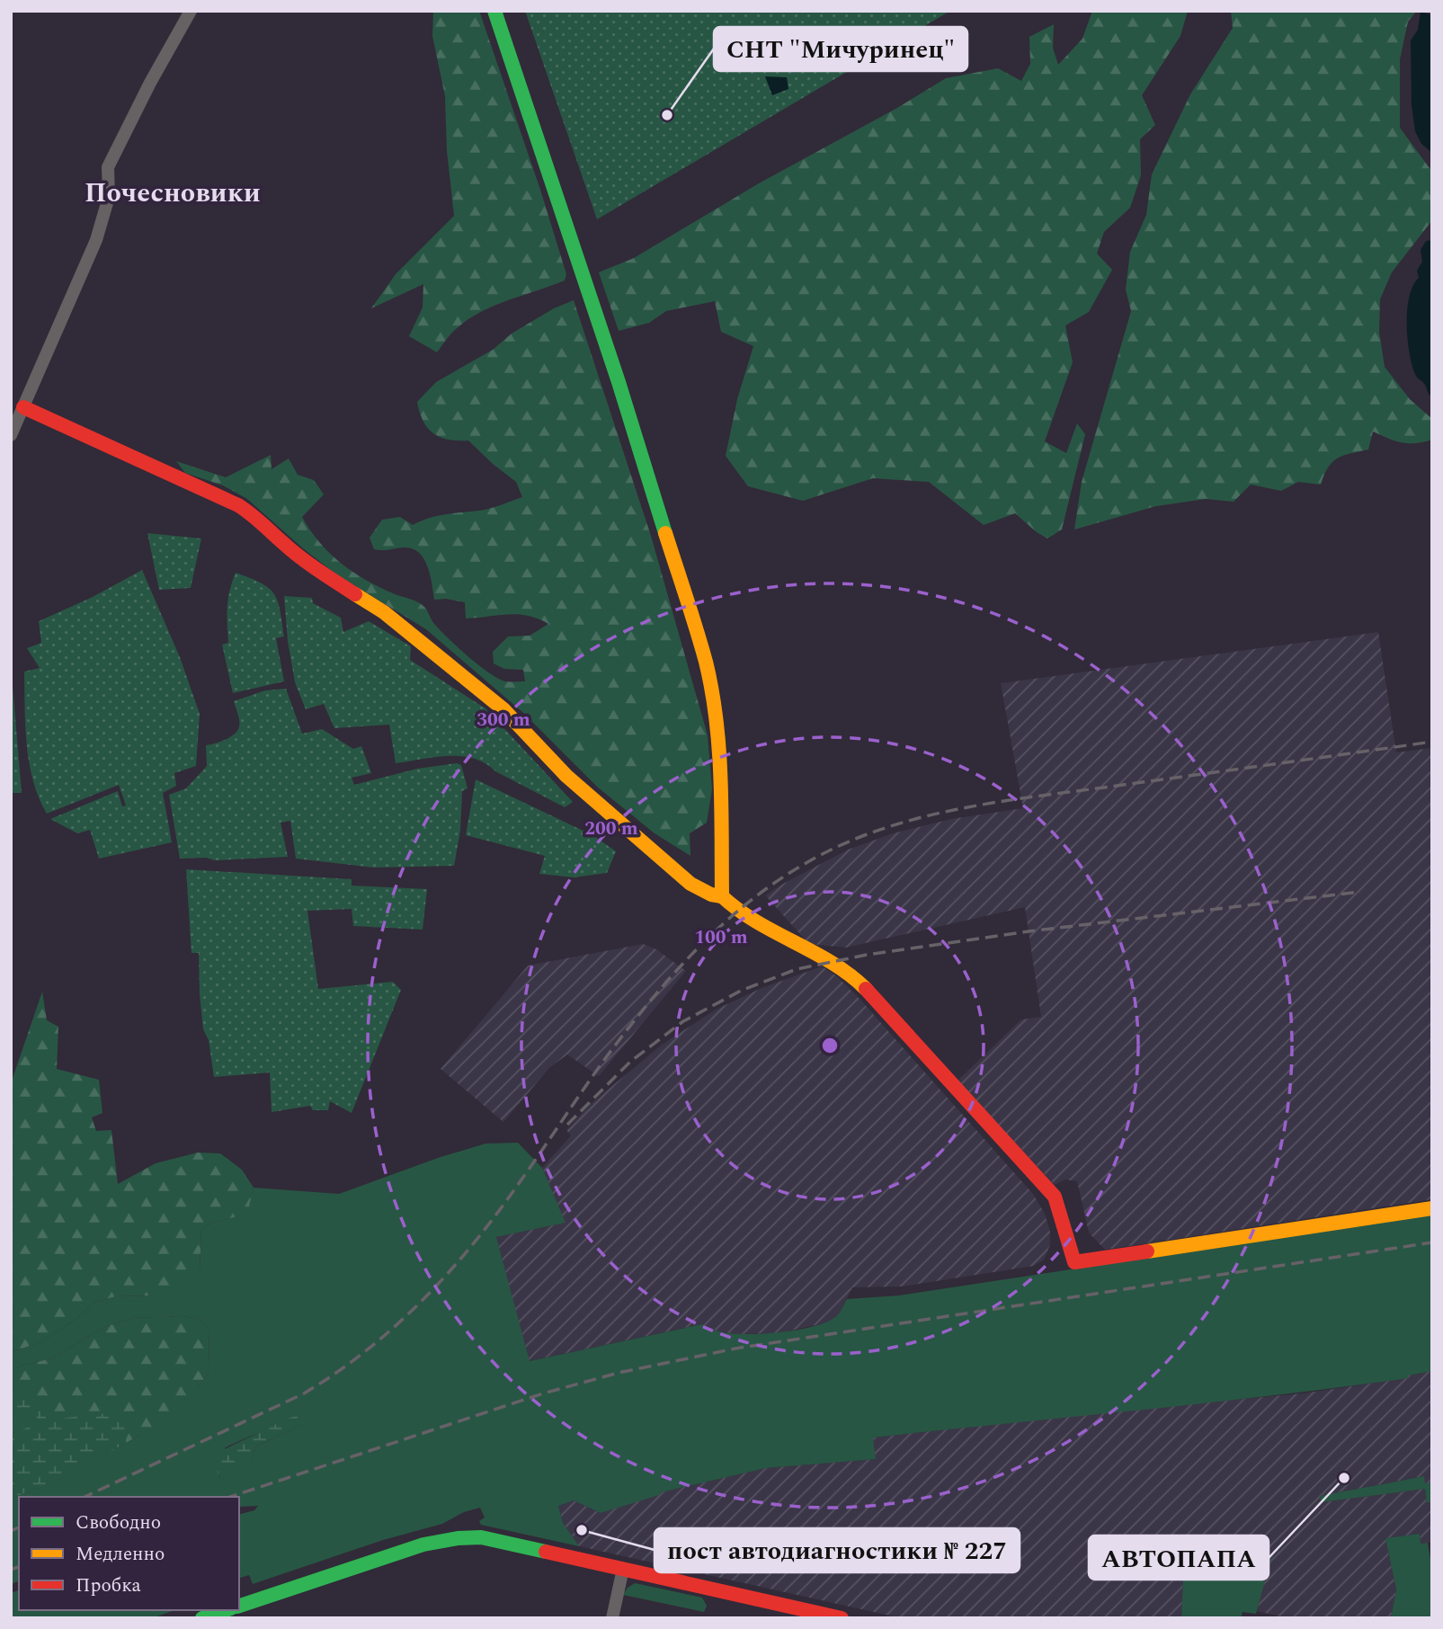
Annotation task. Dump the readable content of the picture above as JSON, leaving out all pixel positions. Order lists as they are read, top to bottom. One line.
{"districts":["Почесновики"],"places":["СНТ \"Мичуринец\"","АВТОПАПА","пост автодиагностики № 227"],"legend":["Свободно","Медленно","Пробка"],"rings":["300 m","200 m","100 m"]}
